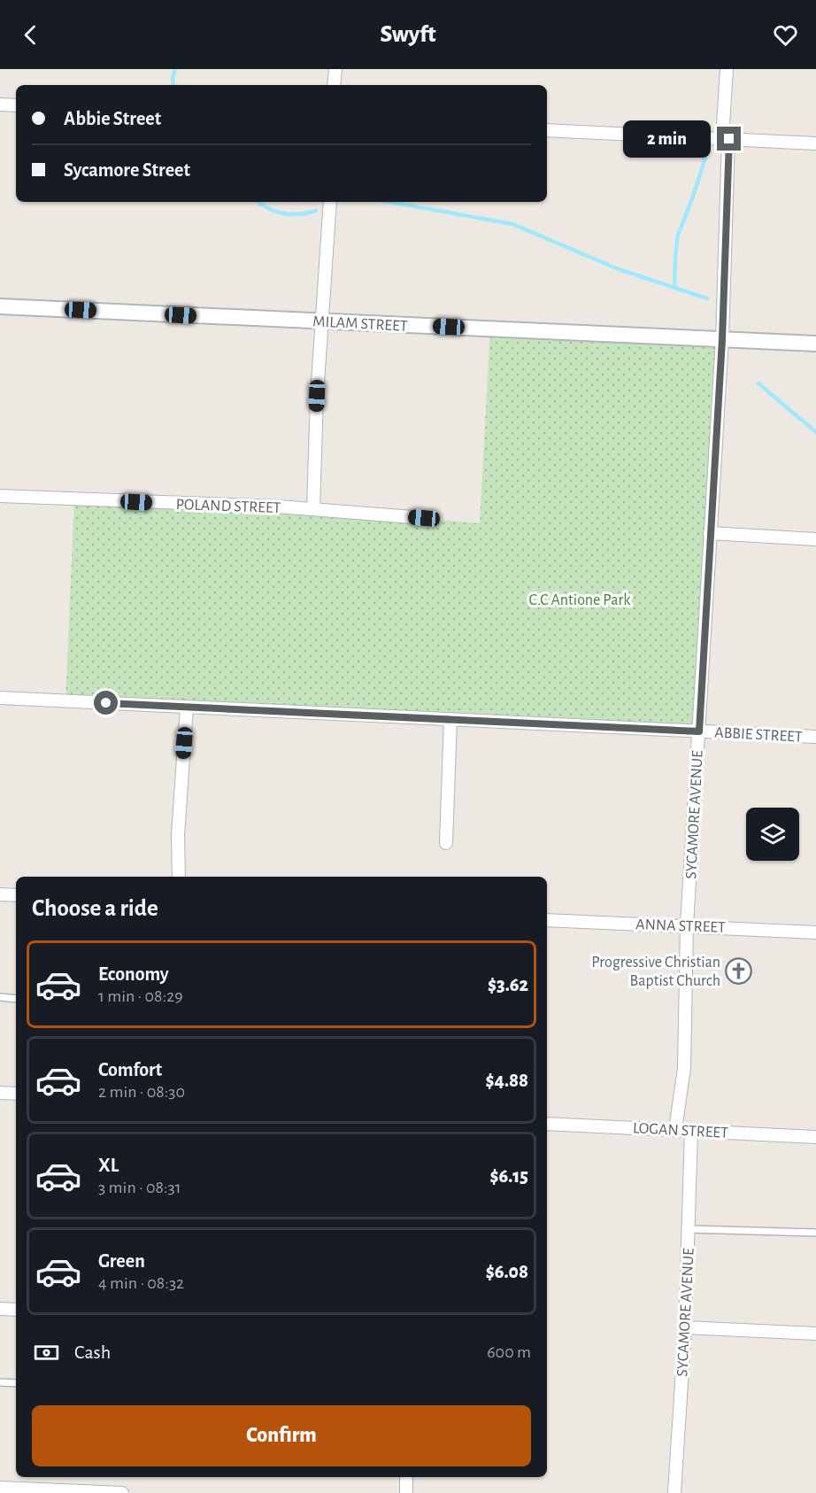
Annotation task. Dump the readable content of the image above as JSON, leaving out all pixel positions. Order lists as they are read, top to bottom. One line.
{"streets":{"street":["MILAM STREET","POLAND STREET","ABBIE STREET","SYCAMORE AVENUE","ANNA STREET","LOGAN STREET"]},"crossings":[["MILAM STREET","SYCAMORE AVENUE"],["ABBIE STREET","SYCAMORE AVENUE"],["SYCAMORE AVENUE","ANNA STREET"],["SYCAMORE AVENUE","LOGAN STREET"]],"parks":["C.C Antione Park"],"places":{"church":["Progressive Christian Baptist Church"]},"page":{"header":"Swyft","banner":["Abbie Street","Sycamore Street"],"bubble":"2 min","heading":"Choose a ride","list":[{"name":"Economy","note":"1 min · 08:29","value":"$3.62"},{"name":"Comfort","note":"2 min · 08:30","value":"$4.88"},{"name":"XL","note":"3 min · 08:31","value":"$6.15"},{"name":"Green","note":"4 min · 08:32","value":"$6.08"}],"pay":["Cash","600 m"],"buttons":"Confirm"}}
